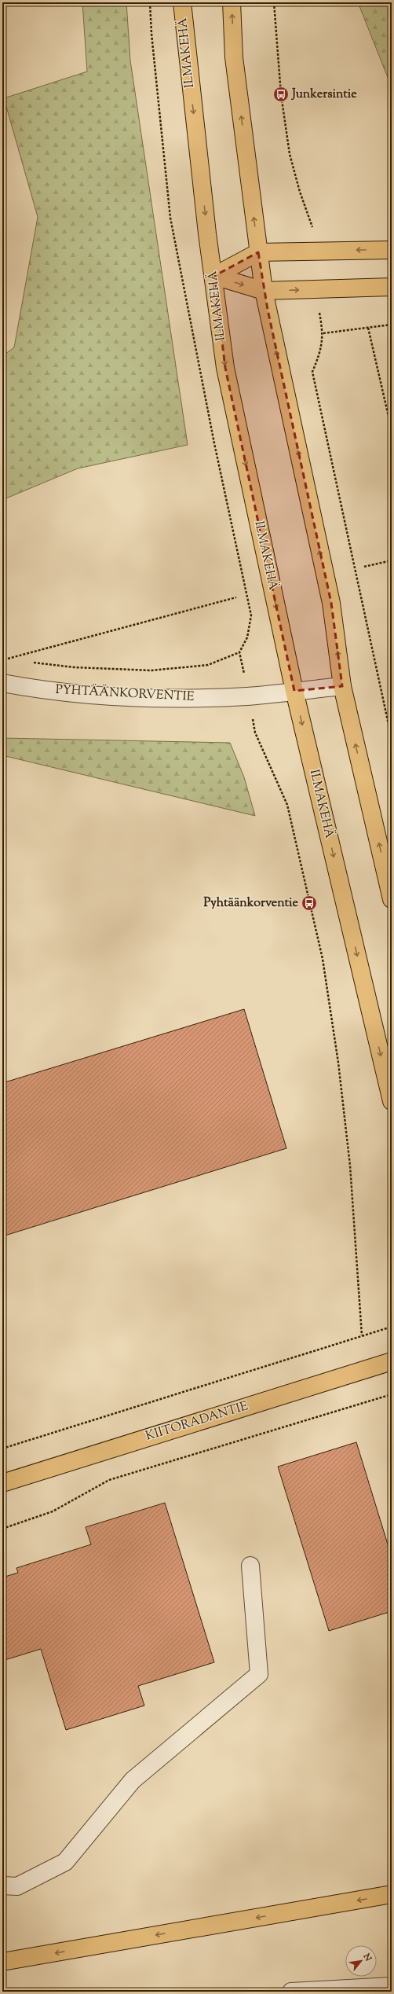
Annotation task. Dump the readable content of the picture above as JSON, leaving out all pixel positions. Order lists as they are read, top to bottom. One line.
{"streets":{"main road":["ILMAKEHÄ","KIITORADANTIE"],"street":["PYHTÄÄNKORVENTIE"]},"crossings":[["ILMAKEHÄ","PYHTÄÄNKORVENTIE"]],"places":{"bus stop":["Junkersintie","Pyhtäänkorventie"]},"north":"top right"}
